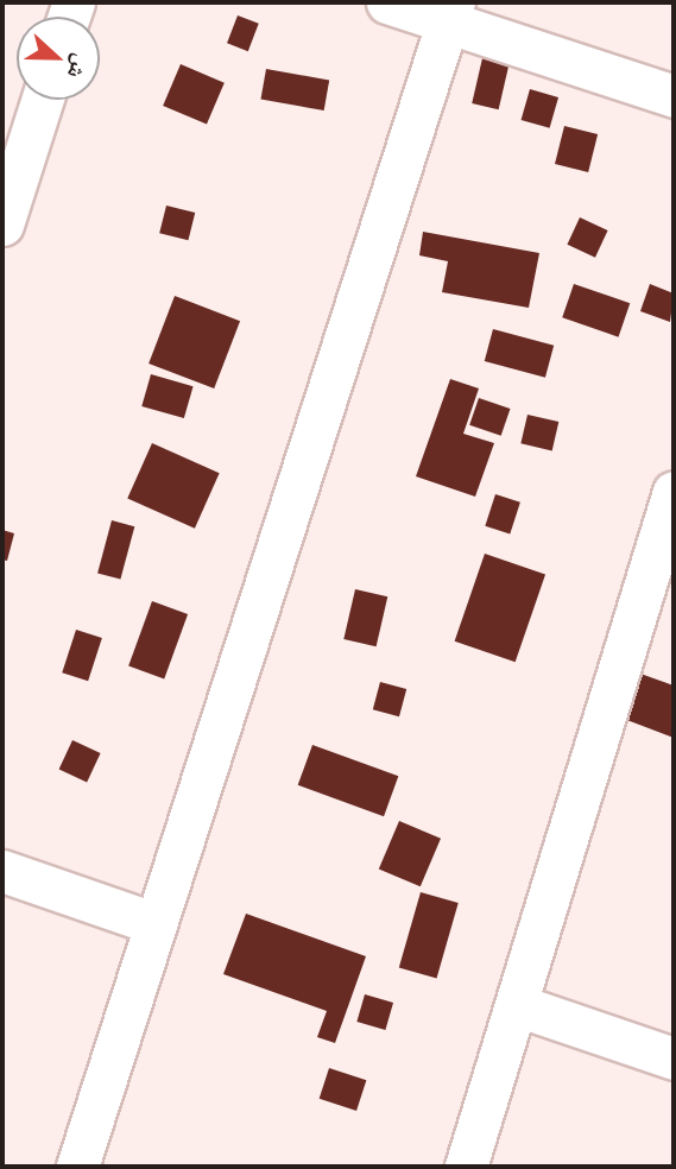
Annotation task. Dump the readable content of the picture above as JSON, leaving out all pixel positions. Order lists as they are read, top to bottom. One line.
{"north":"right"}
